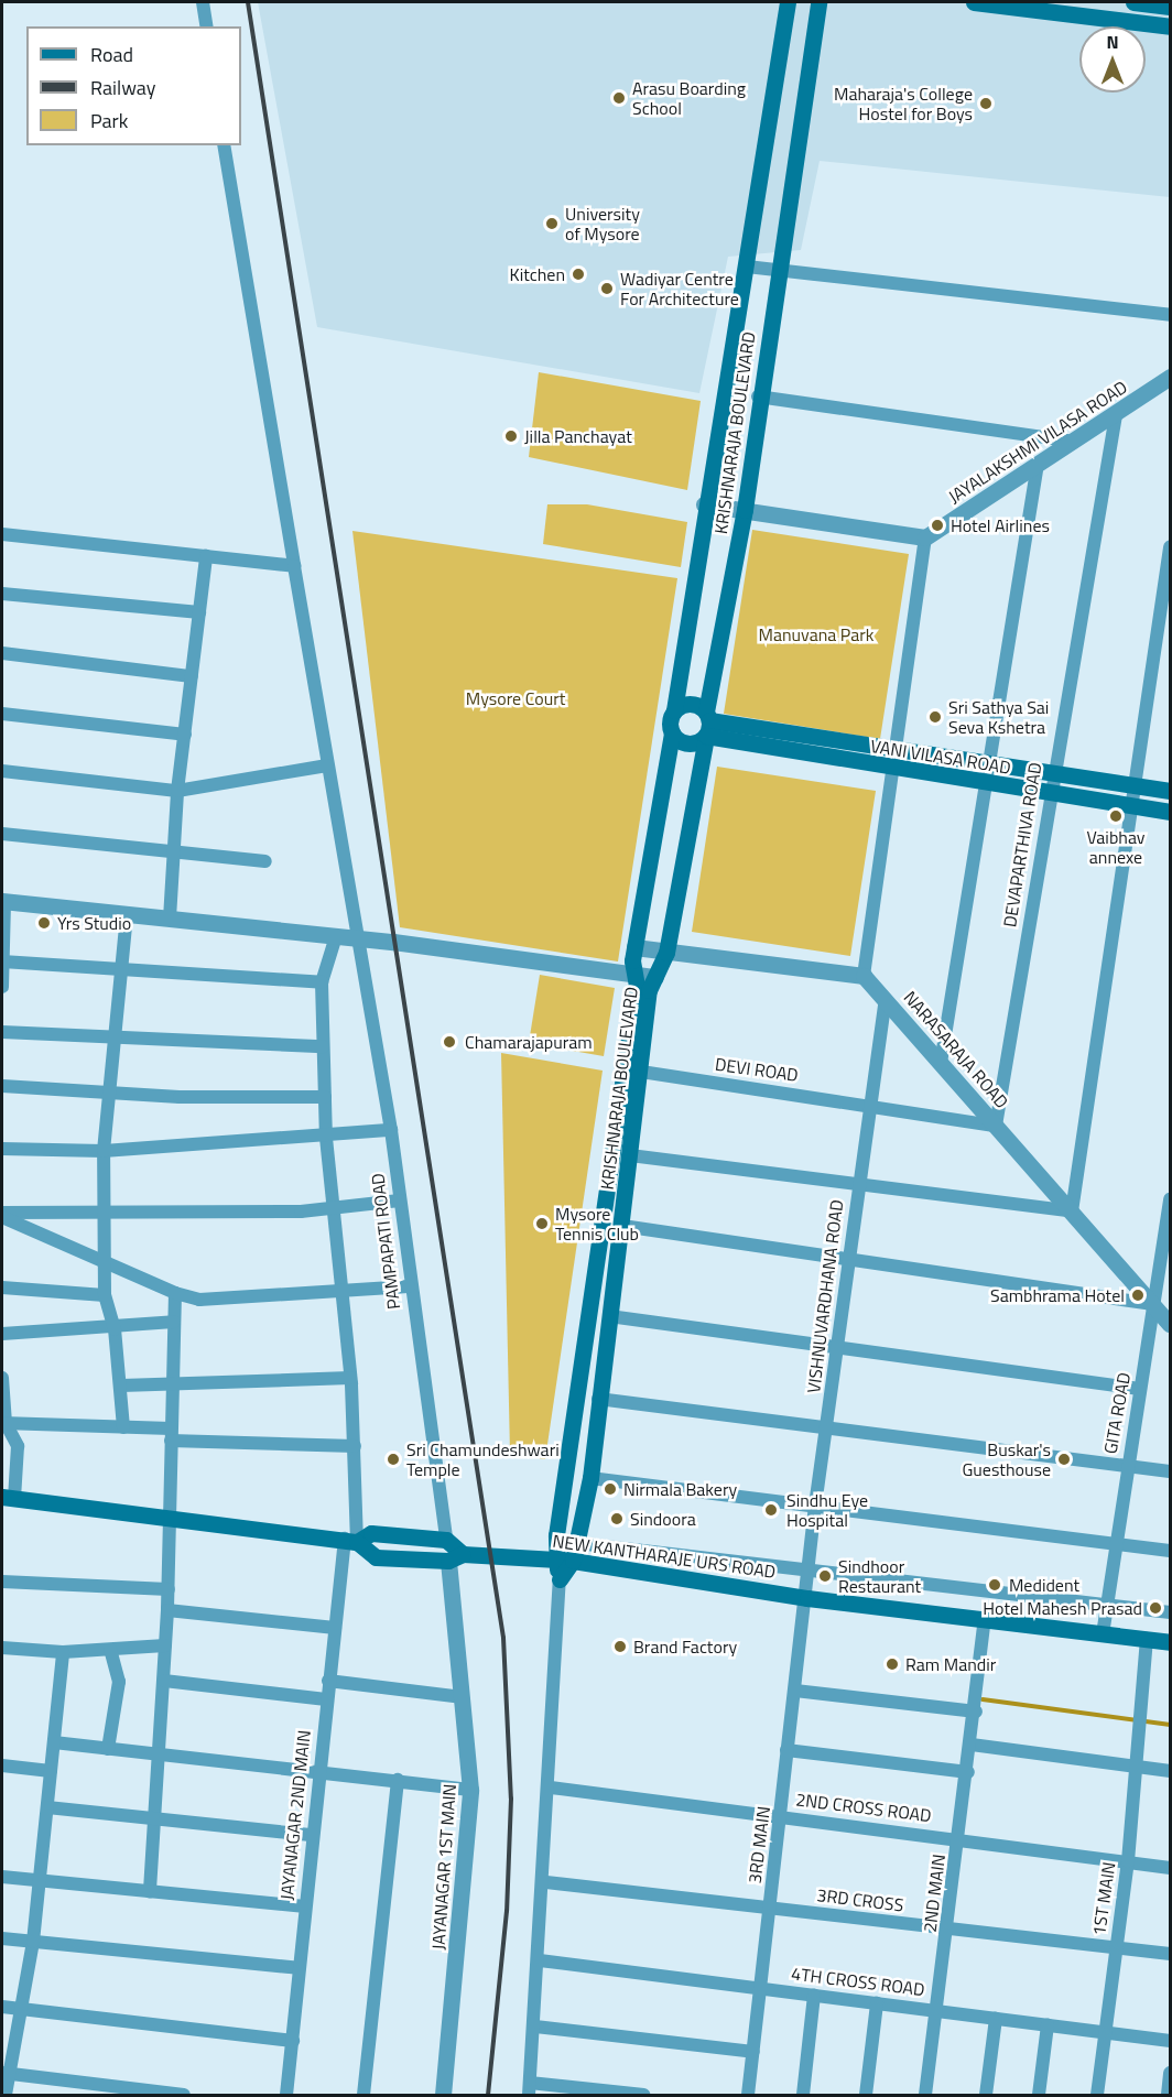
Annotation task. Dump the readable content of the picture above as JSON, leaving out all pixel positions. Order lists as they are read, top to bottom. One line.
{"streets":{"main road":["KRISHNARAJA BOULEVARD","VANI VILASA ROAD","NEW KANTHARAJE URS ROAD"],"street":["JAYALAKSHMI VILASA ROAD","DEVAPARTHIVA ROAD","NARASARAJA ROAD","DEVI ROAD","PAMPAPATI ROAD","VISHNUVARDHANA ROAD","GITA ROAD","2ND CROSS ROAD","JAYANAGAR 2ND MAIN","3RD MAIN","JAYANAGAR 1ST MAIN","2ND MAIN","1ST MAIN","3RD CROSS","4TH CROSS ROAD"]},"crossings":[["KRISHNARAJA BOULEVARD","VANI VILASA ROAD"],["KRISHNARAJA BOULEVARD","DEVI ROAD"],["KRISHNARAJA BOULEVARD","NEW KANTHARAJE URS ROAD"],["JAYALAKSHMI VILASA ROAD","DEVAPARTHIVA ROAD"],["VANI VILASA ROAD","DEVAPARTHIVA ROAD"],["DEVAPARTHIVA ROAD","NARASARAJA ROAD"],["DEVAPARTHIVA ROAD","DEVI ROAD"],["NARASARAJA ROAD","DEVI ROAD"],["NARASARAJA ROAD","VISHNUVARDHANA ROAD"],["NARASARAJA ROAD","GITA ROAD"],["DEVI ROAD","VISHNUVARDHANA ROAD"],["VISHNUVARDHANA ROAD","NEW KANTHARAJE URS ROAD"],["VISHNUVARDHANA ROAD","3RD MAIN"],["GITA ROAD","NEW KANTHARAJE URS ROAD"],["NEW KANTHARAJE URS ROAD","JAYANAGAR 2ND MAIN"],["NEW KANTHARAJE URS ROAD","3RD MAIN"],["NEW KANTHARAJE URS ROAD","JAYANAGAR 1ST MAIN"],["NEW KANTHARAJE URS ROAD","2ND MAIN"],["NEW KANTHARAJE URS ROAD","1ST MAIN"],["2ND CROSS ROAD","3RD MAIN"],["2ND CROSS ROAD","2ND MAIN"],["2ND CROSS ROAD","1ST MAIN"],["3RD MAIN","3RD CROSS"],["3RD MAIN","4TH CROSS ROAD"],["2ND MAIN","3RD CROSS"],["2ND MAIN","4TH CROSS ROAD"],["1ST MAIN","3RD CROSS"],["1ST MAIN","4TH CROSS ROAD"]],"parks":["Manuvana Park","Mysore Court"],"places":["Arasu Boarding School","Maharaja's College Hostel for Boys","University of Mysore","Kitchen","Wadiyar Centre For Architecture","Jilla Panchayat","Hotel Airlines","Sri Sathya Sai Seva Kshetra","Vaibhav annexe","Yrs Studio","Chamarajapuram","Mysore Tennis Club","Sambhrama Hotel","Sri Chamundeshwari Temple","Buskar's Guesthouse","Nirmala Bakery","Sindhu Eye Hospital","Sindoora","Sindhoor Restaurant","Medident","Hotel Mahesh Prasad","Brand Factory","Ram Mandir"],"legend":["Road","Railway","Park"],"north":"top"}
